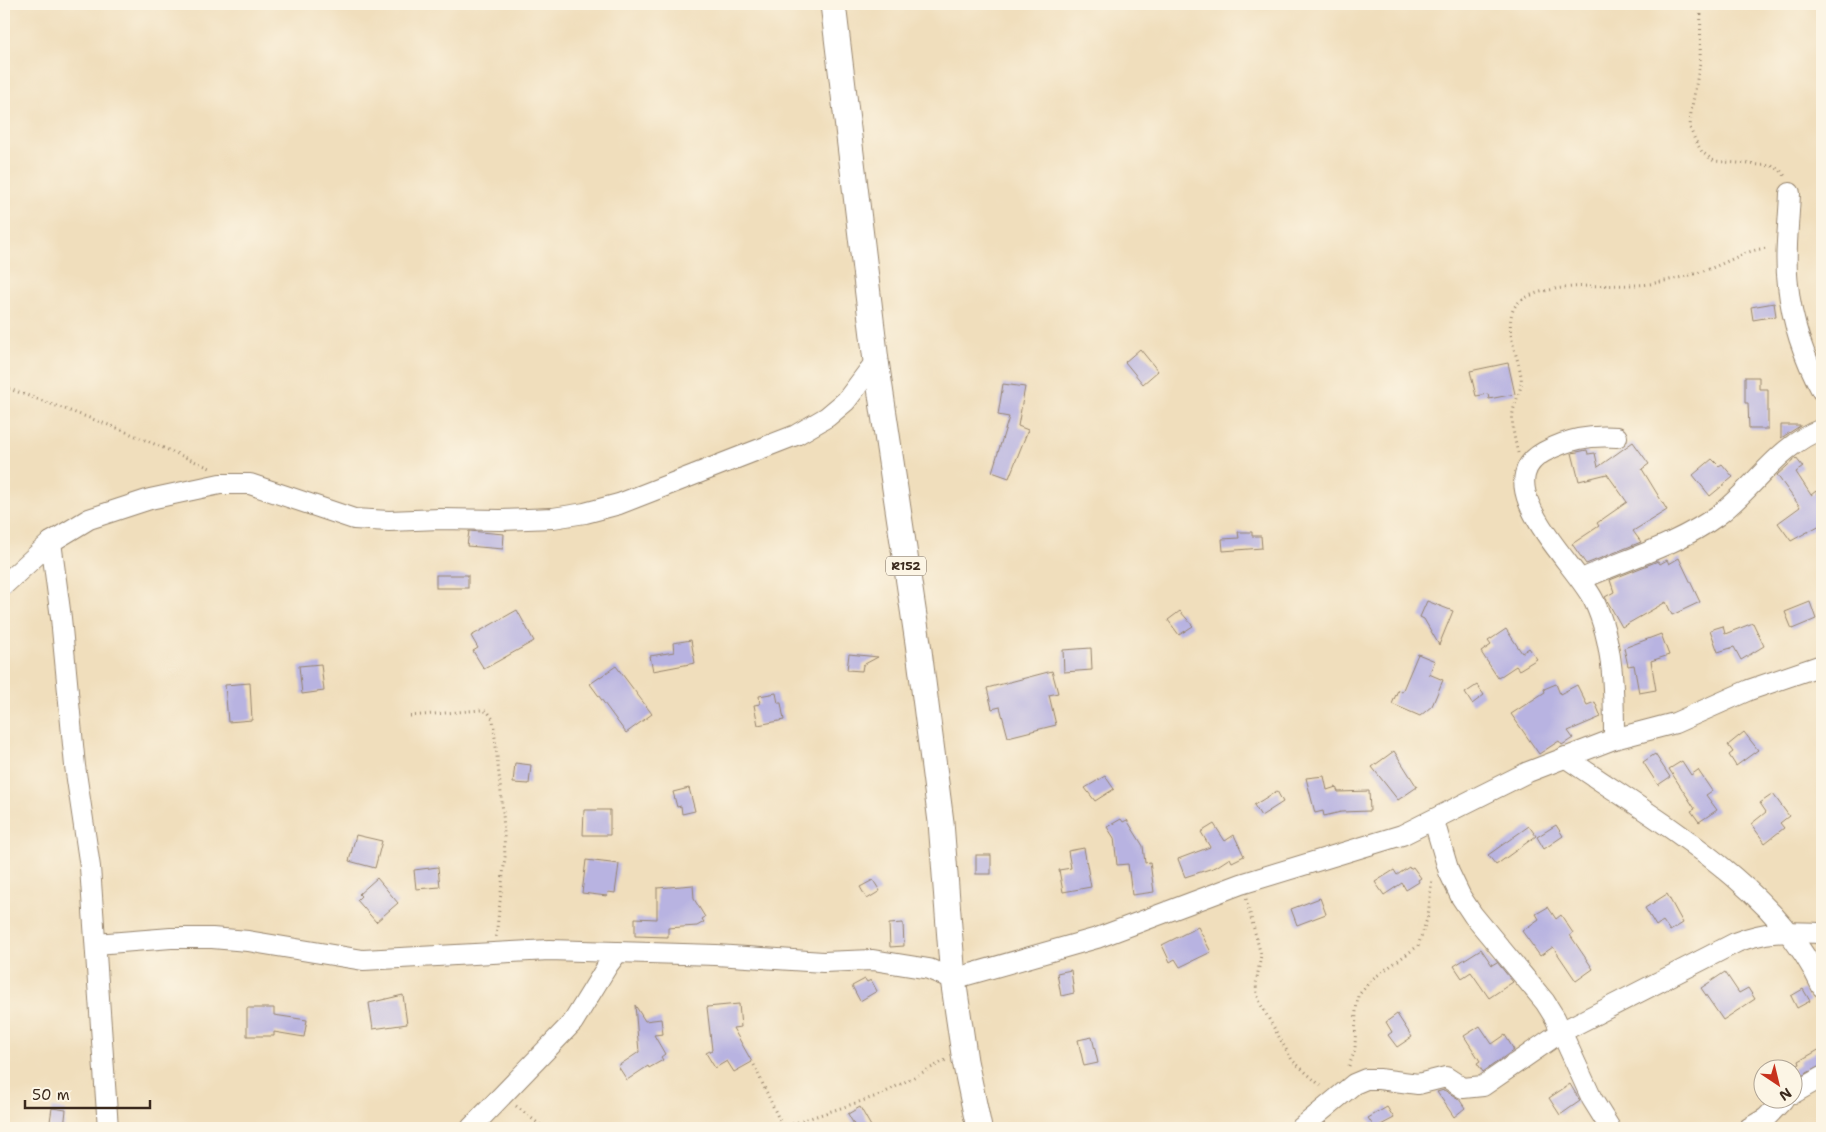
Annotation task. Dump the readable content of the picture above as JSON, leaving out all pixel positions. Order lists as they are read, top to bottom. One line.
{"streets":{"main road":["R152"]},"scale_bar":"50 m","north":"bottom right"}
